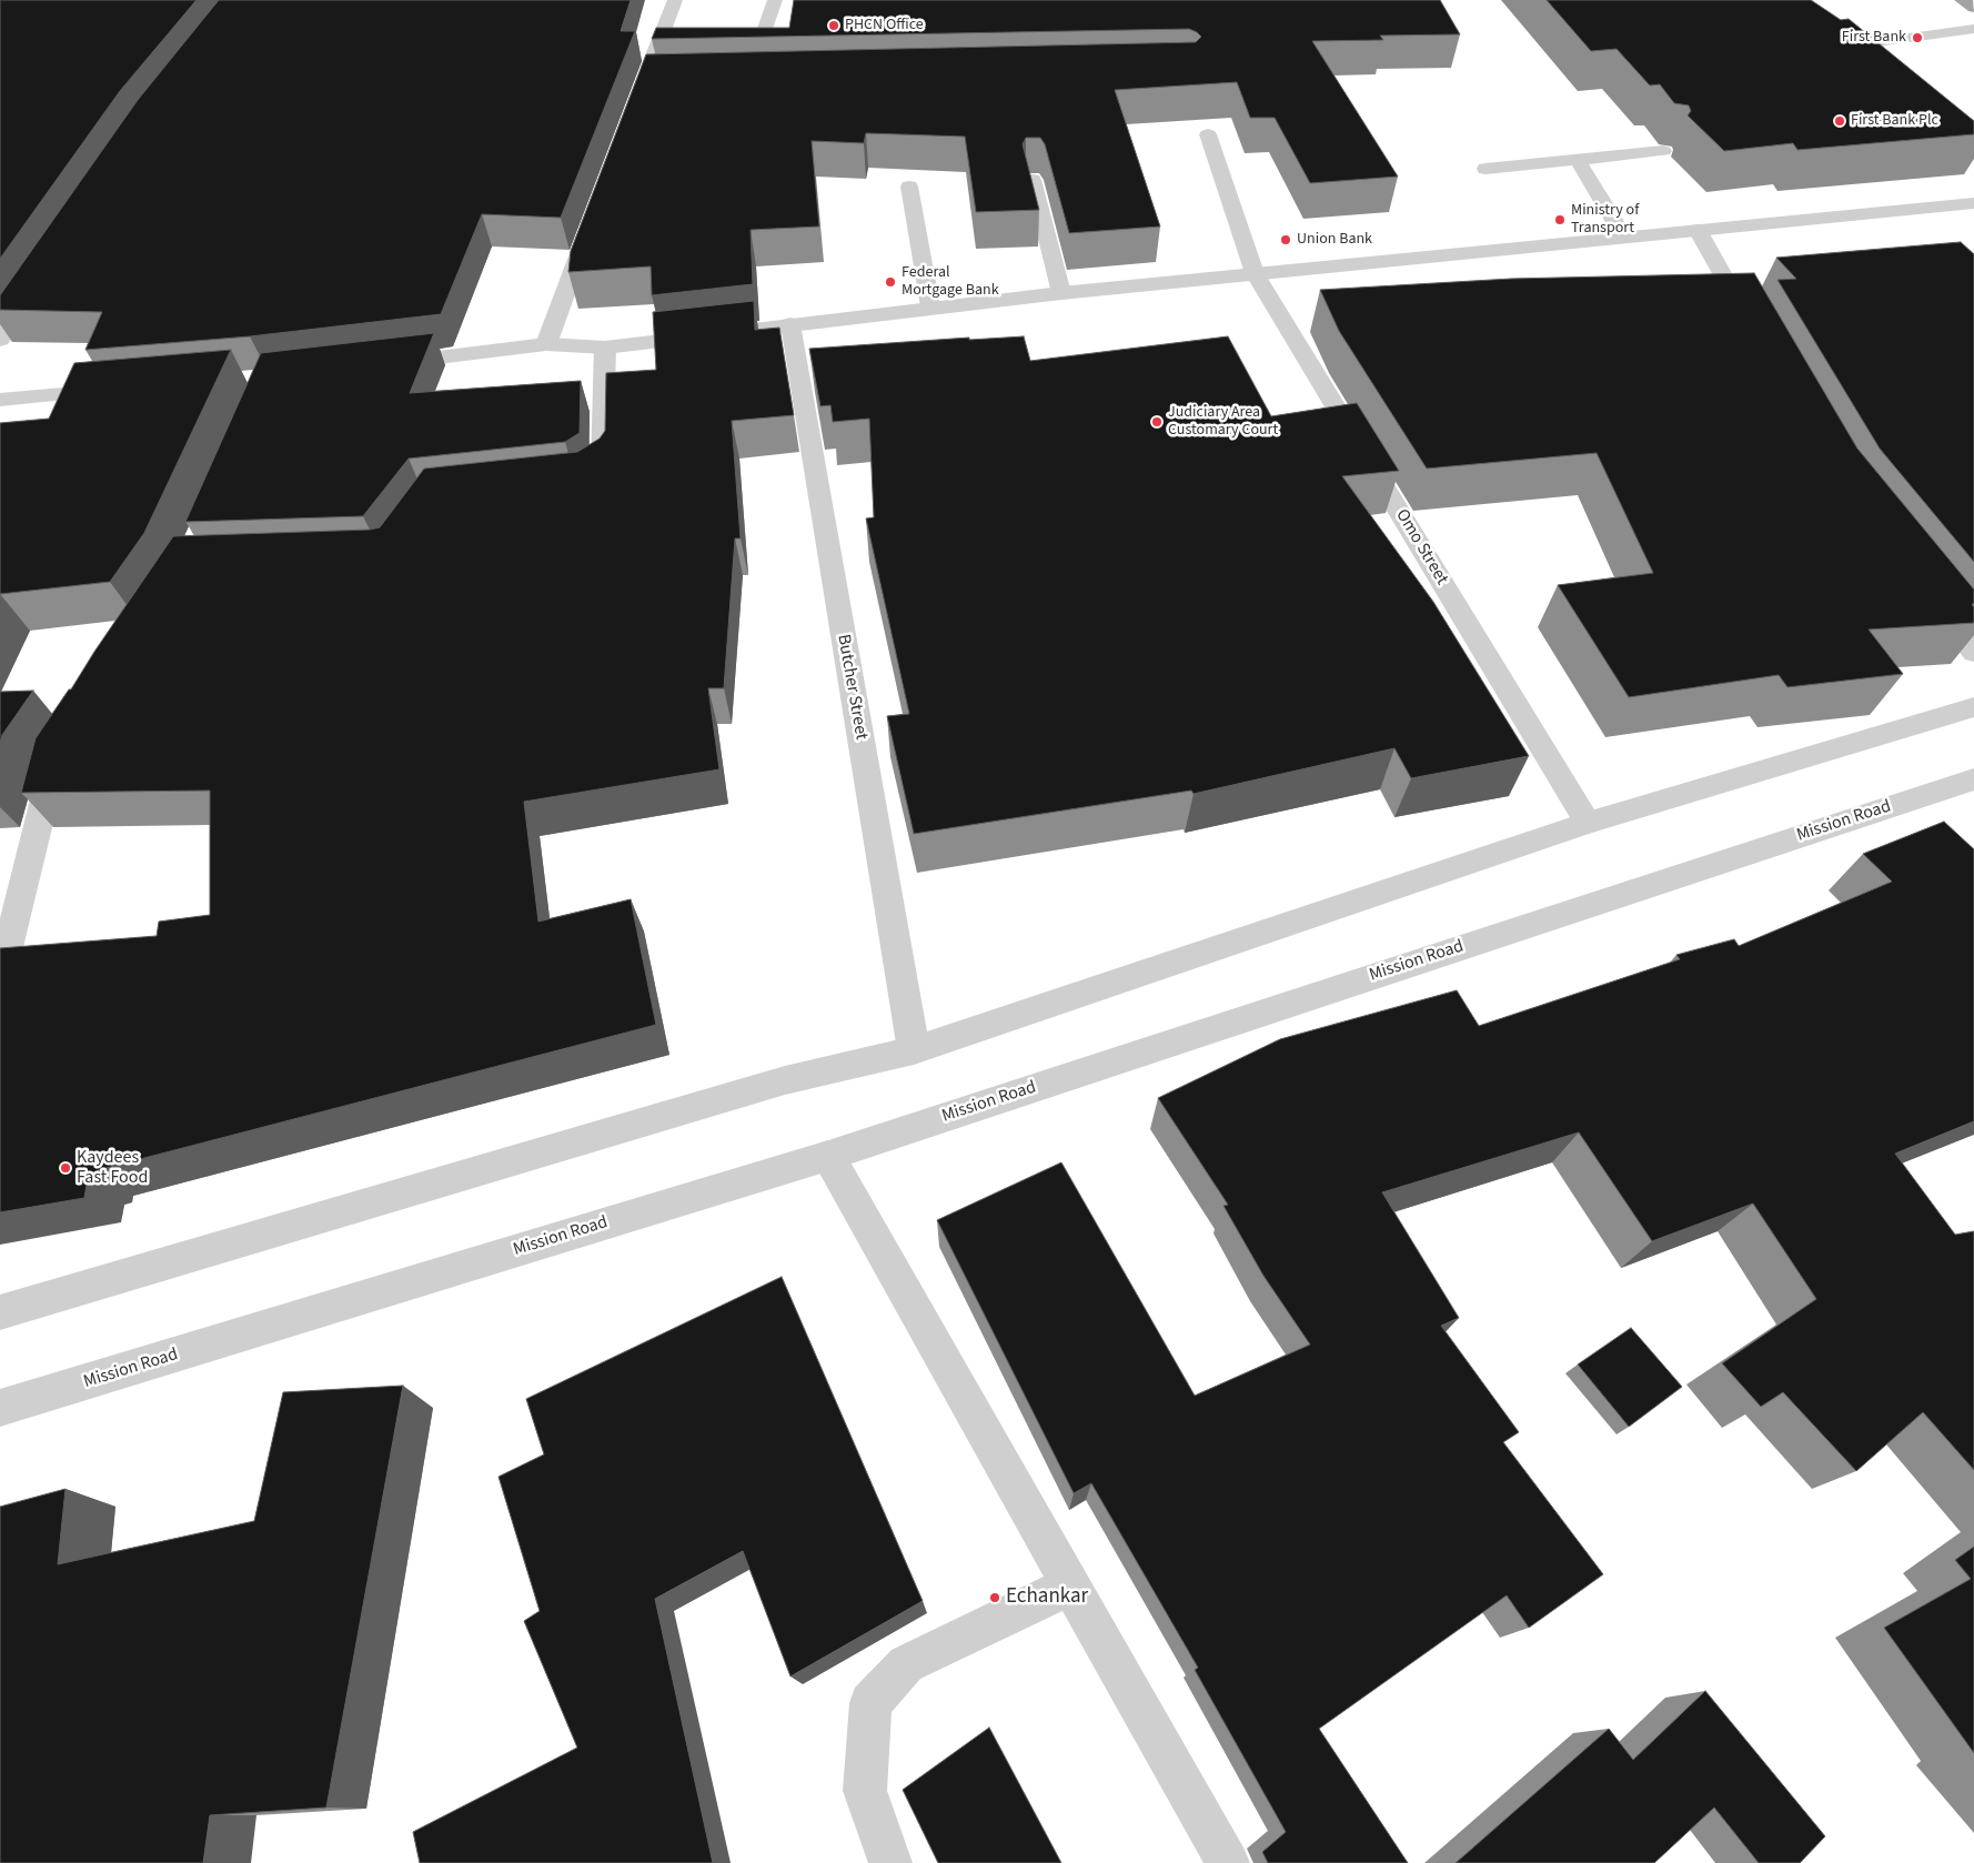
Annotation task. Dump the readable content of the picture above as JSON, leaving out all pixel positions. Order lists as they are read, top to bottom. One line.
{"streets":{"street":["Omo Street","Butcher Street","Mission Road"]},"places":["PHCN Office","First Bank","First Bank Plc","Ministry of Transport","Union Bank","Federal Mortgage Bank","Judiciary Area Customary Court","Kaydees Fast Food","Echankar"]}
